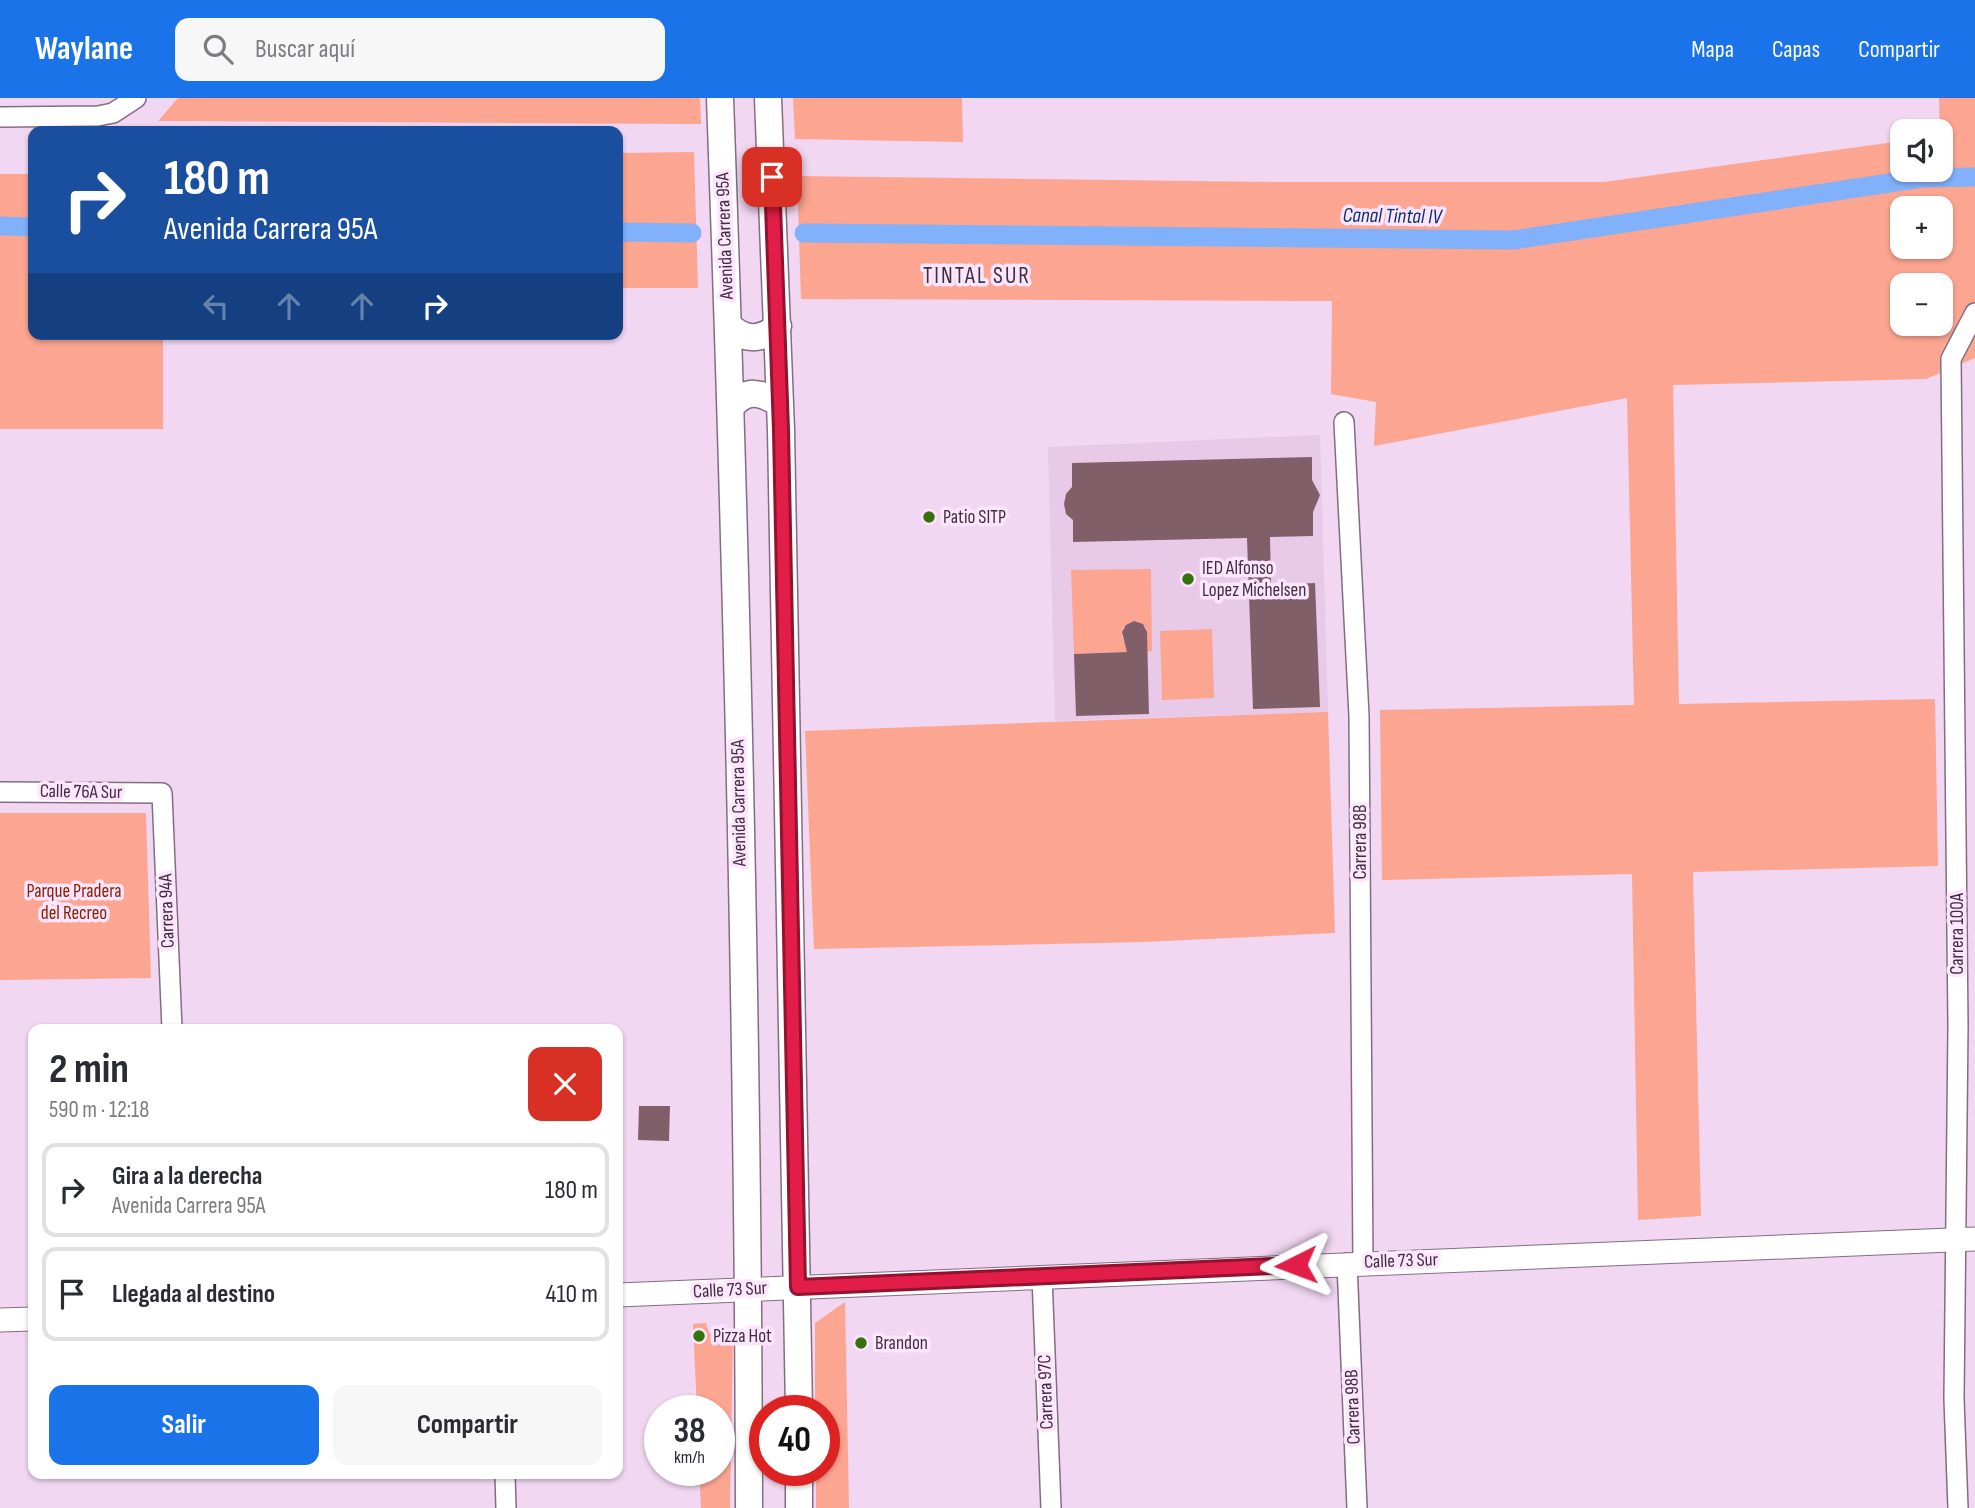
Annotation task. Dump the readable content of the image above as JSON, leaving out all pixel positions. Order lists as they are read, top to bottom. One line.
{"streets":{"main road":["Avenida Carrera 95A"],"street":["Calle 76A Sur","Carrera 98B","Carrera 94A","Carrera 100A","Calle 73 Sur","Carrera 97C"]},"crossings":[["Avenida Carrera 95A","Calle 73 Sur"],["Calle 76A Sur","Carrera 94A"],["Carrera 98B","Calle 73 Sur"],["Carrera 100A","Calle 73 Sur"],["Calle 73 Sur","Carrera 97C"]],"districts":["TINTAL SUR"],"water":["Canal Tintal IV"],"parks":["Parque Pradera del Recreo"],"places":["Patio SITP","IED Alfonso Lopez Michelsen","Pizza Hot","Brandon"],"page":{"header":"Waylane","search":"Buscar aquí","nav":["Mapa","Capas","Compartir"],"map_buttons":["+","−"],"turn":["180 m","Avenida Carrera 95A"],"heading":["2 min","590 m · 12:18"],"list":[{"name":"Gira a la derecha","note":"Avenida Carrera 95A","value":"180 m"},{"name":"Llegada al destino","value":"410 m"}],"buttons":["Salir","Compartir"],"speed":"38 km/h","limit":"40"}}
